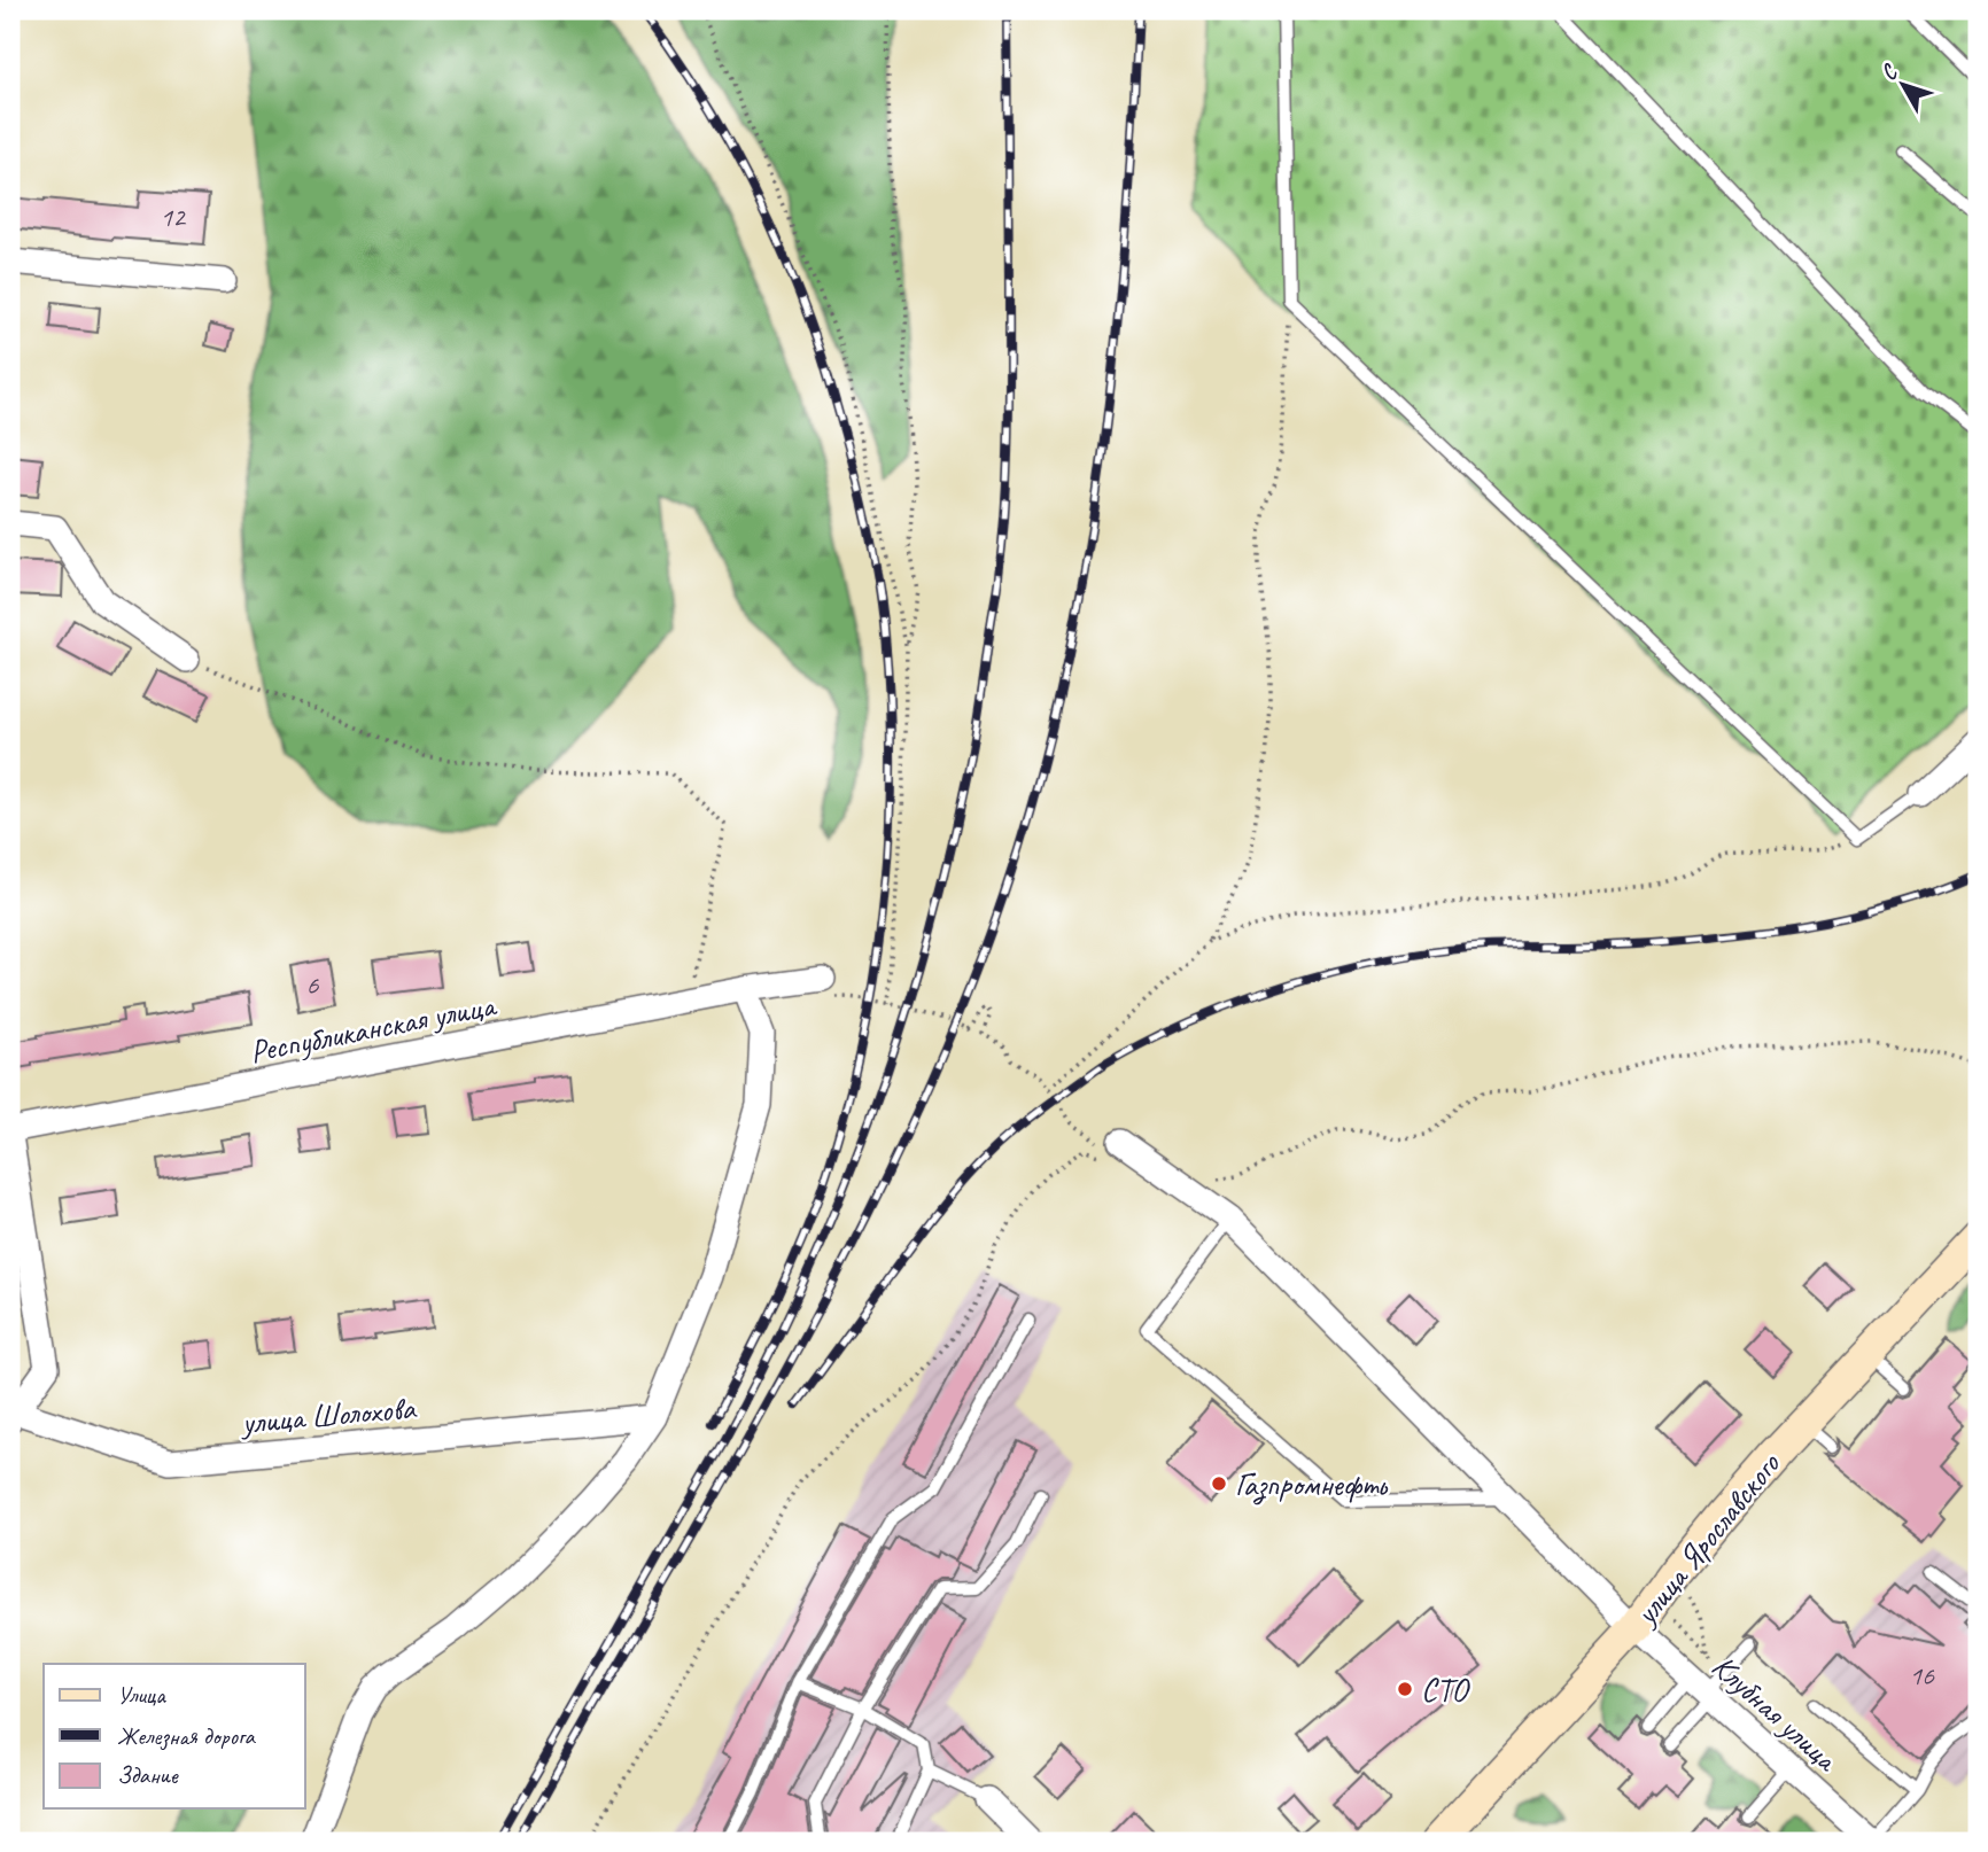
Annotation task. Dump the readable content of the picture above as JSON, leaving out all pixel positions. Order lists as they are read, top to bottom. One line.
{"streets":{"street":["Республиканская улица","улица Шолохова","улица Ярославского","Клубная улица"]},"crossings":[["улица Ярославского","Клубная улица"]],"places":["Газпромнефть","СТО"],"house_numbers":["12","6","16"],"legend":["Улица","Железная дорога","Здание"],"north":"top left"}
